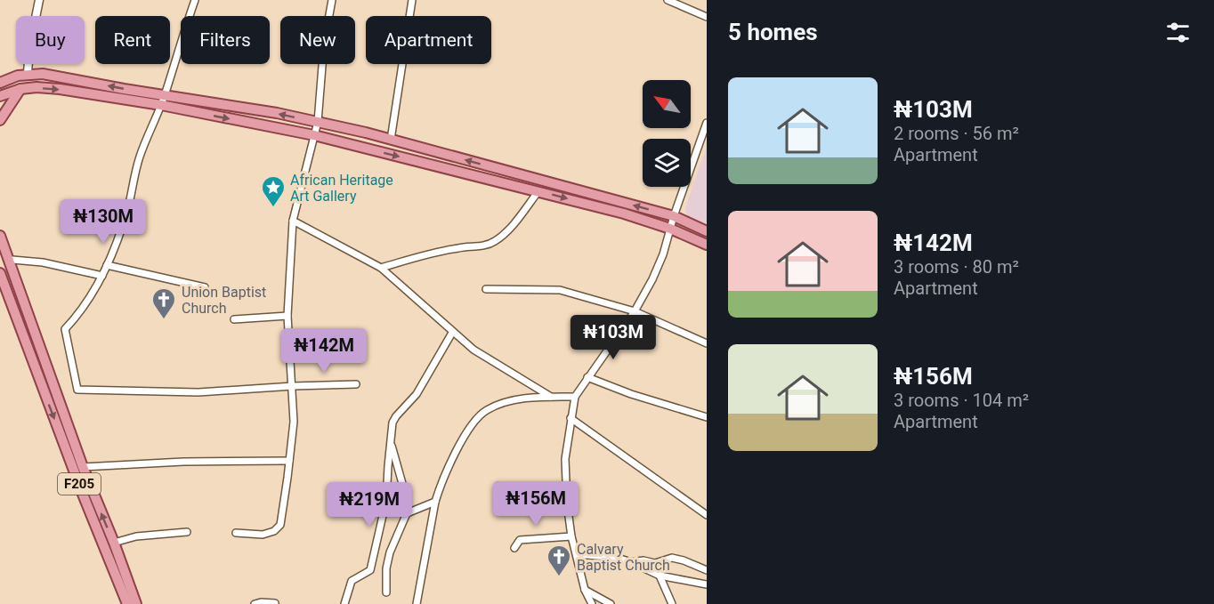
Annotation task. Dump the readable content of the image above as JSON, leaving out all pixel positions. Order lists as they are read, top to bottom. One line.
{"streets":{"main road":["F205"]},"places":{"place":["African Heritage Art Gallery"],"church":["Union Baptist Church","Calvary Baptist Church"]},"north":"top left","page":{"heading":"5 homes","chip":["Buy","Rent","Filters","New","Apartment"],"list":[{"name":"₦103M","note":"2 rooms · 56 m² · Apartment"},{"name":"₦142M","note":"3 rooms · 80 m² · Apartment"},{"name":"₦156M","note":"3 rooms · 104 m² · Apartment"}],"price":["₦130M","₦103M","₦142M","₦156M","₦219M"]}}
